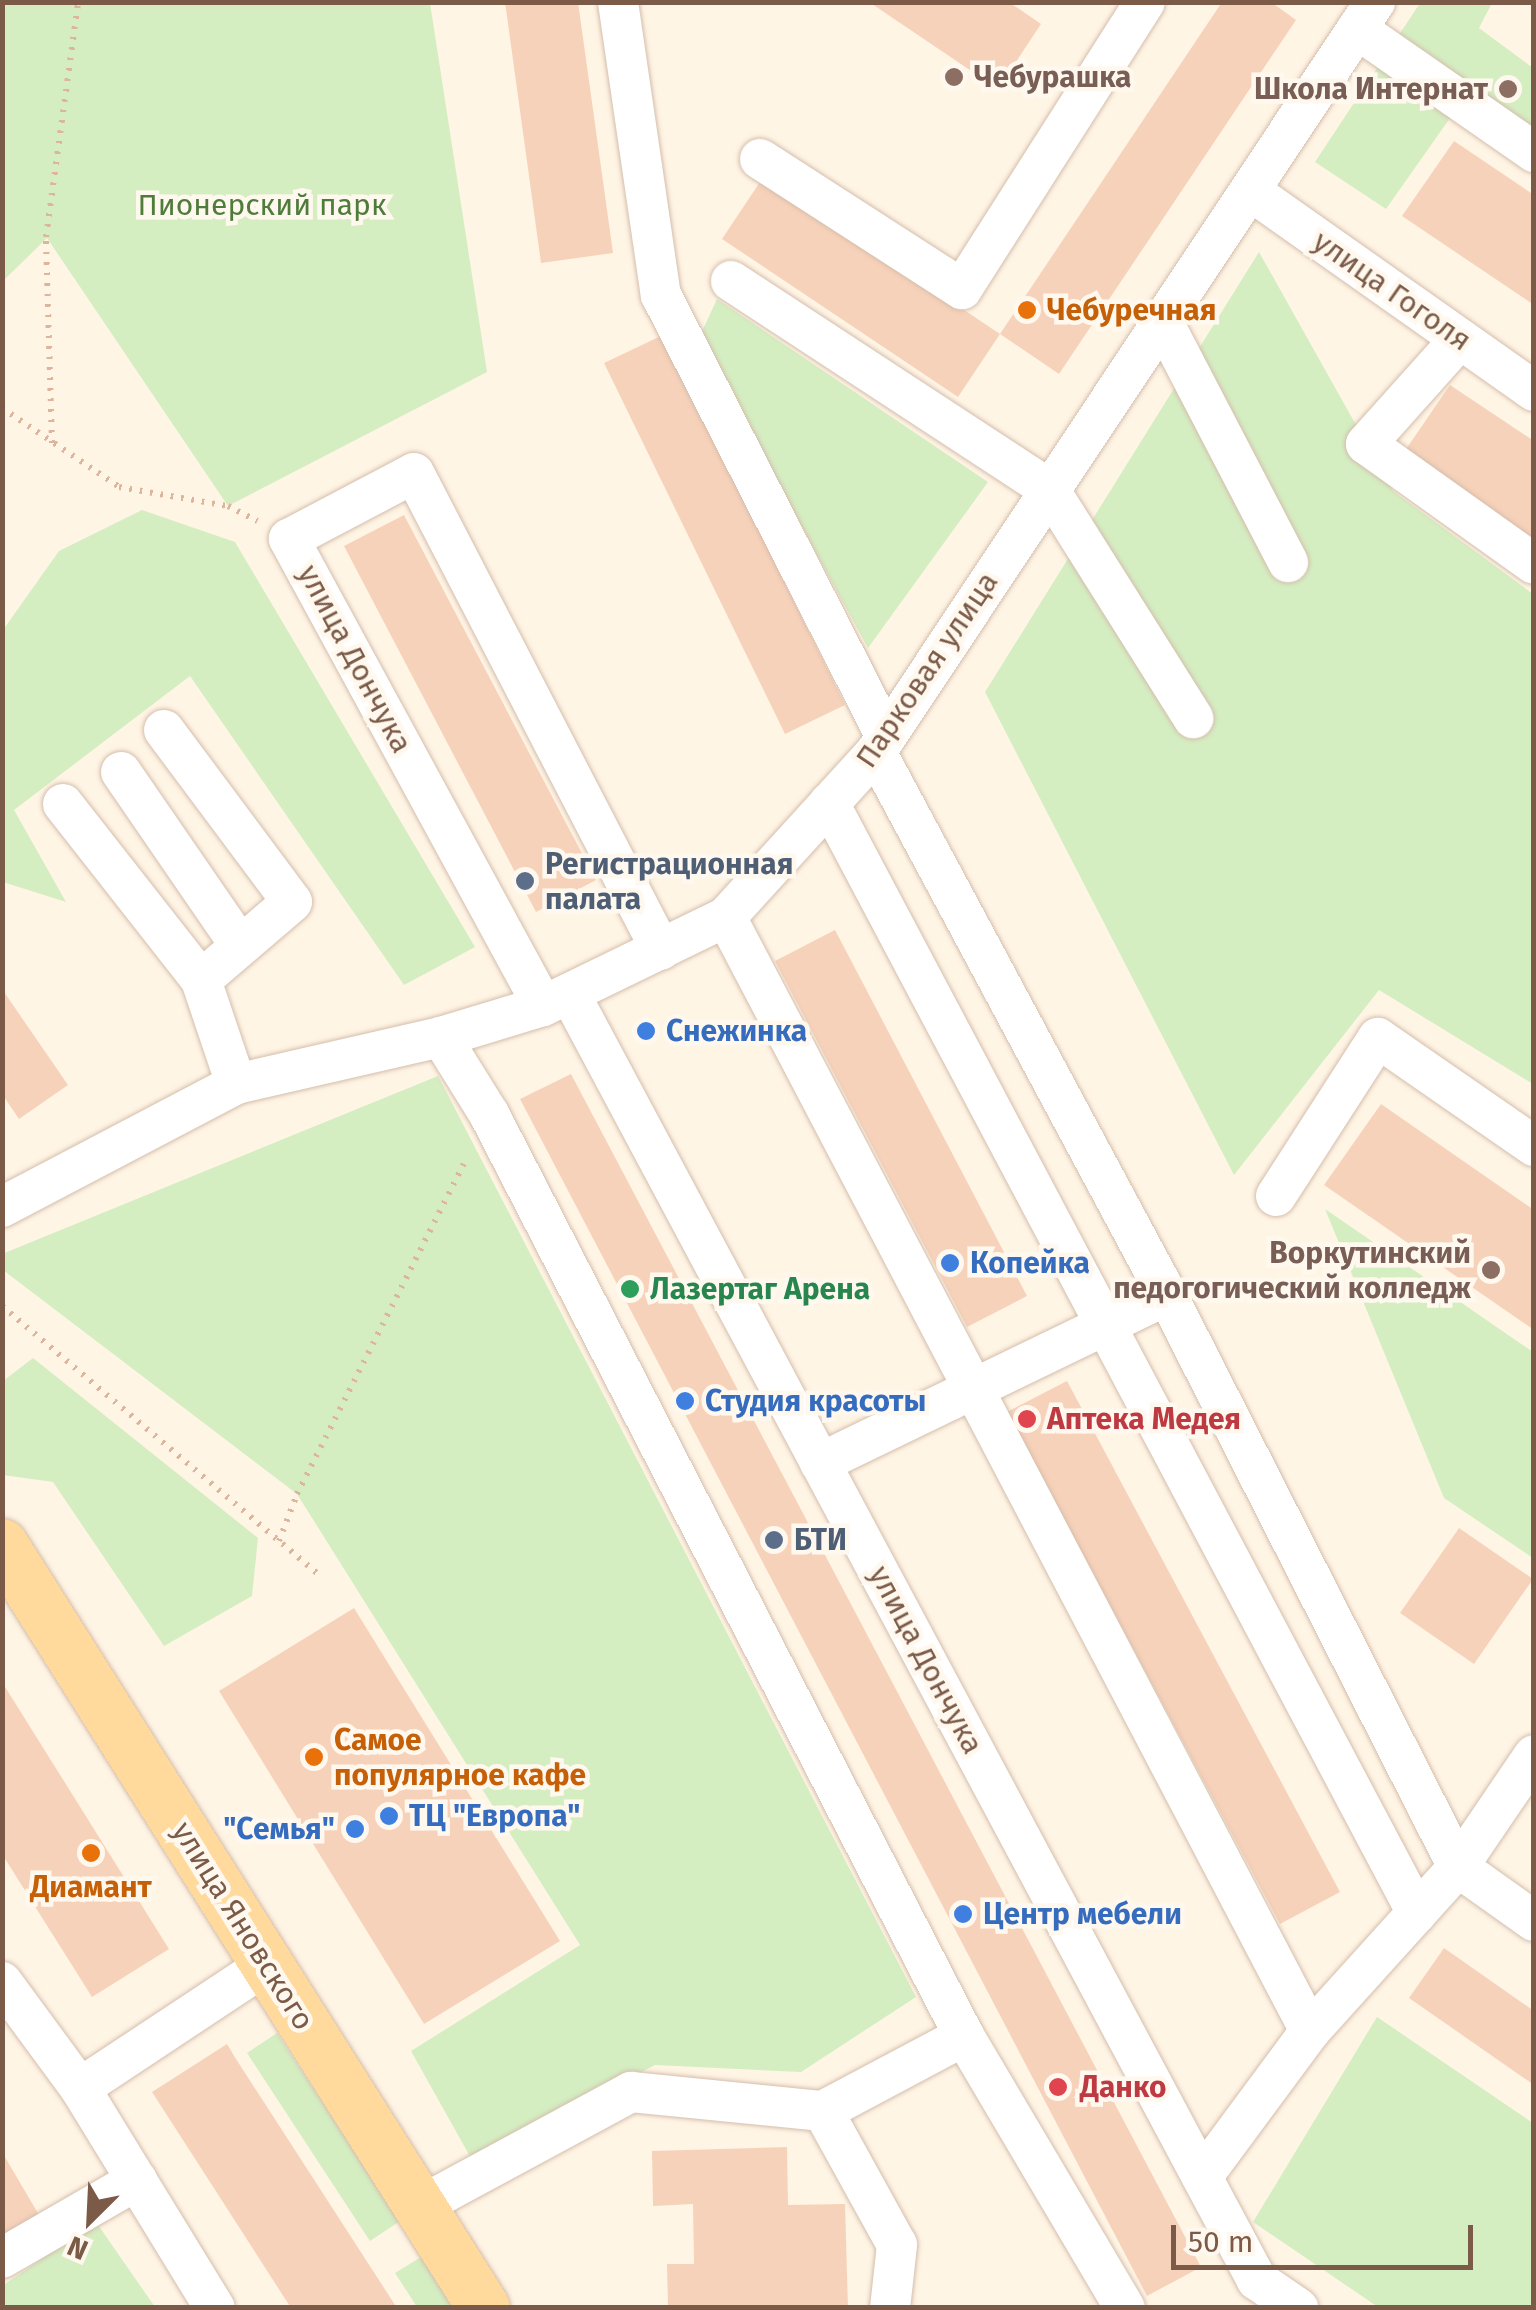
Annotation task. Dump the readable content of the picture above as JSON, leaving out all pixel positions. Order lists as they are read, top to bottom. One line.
{"streets":{"main road":["улица Яновского"],"street":["улица Гоголя","улица Дончука","Парковая улица"]},"crossings":[["улица Гоголя","Парковая улица"],["улица Дончука","Парковая улица"]],"parks":["Пионерский парк"],"places":["Чебурашка","Школа Интернат","Чебуречная","Регистрационная палата","Снежинка","Копейка","Воркутинский педогогический колледж","Лазертаг Арена","Студия красоты","Аптека Медея","БТИ","Самое популярное кафе","ТЦ \"Европа\"","\"Семья\"","Диамант","Центр мебели","Данко"],"scale_bar":"50 m","north":"bottom left"}
